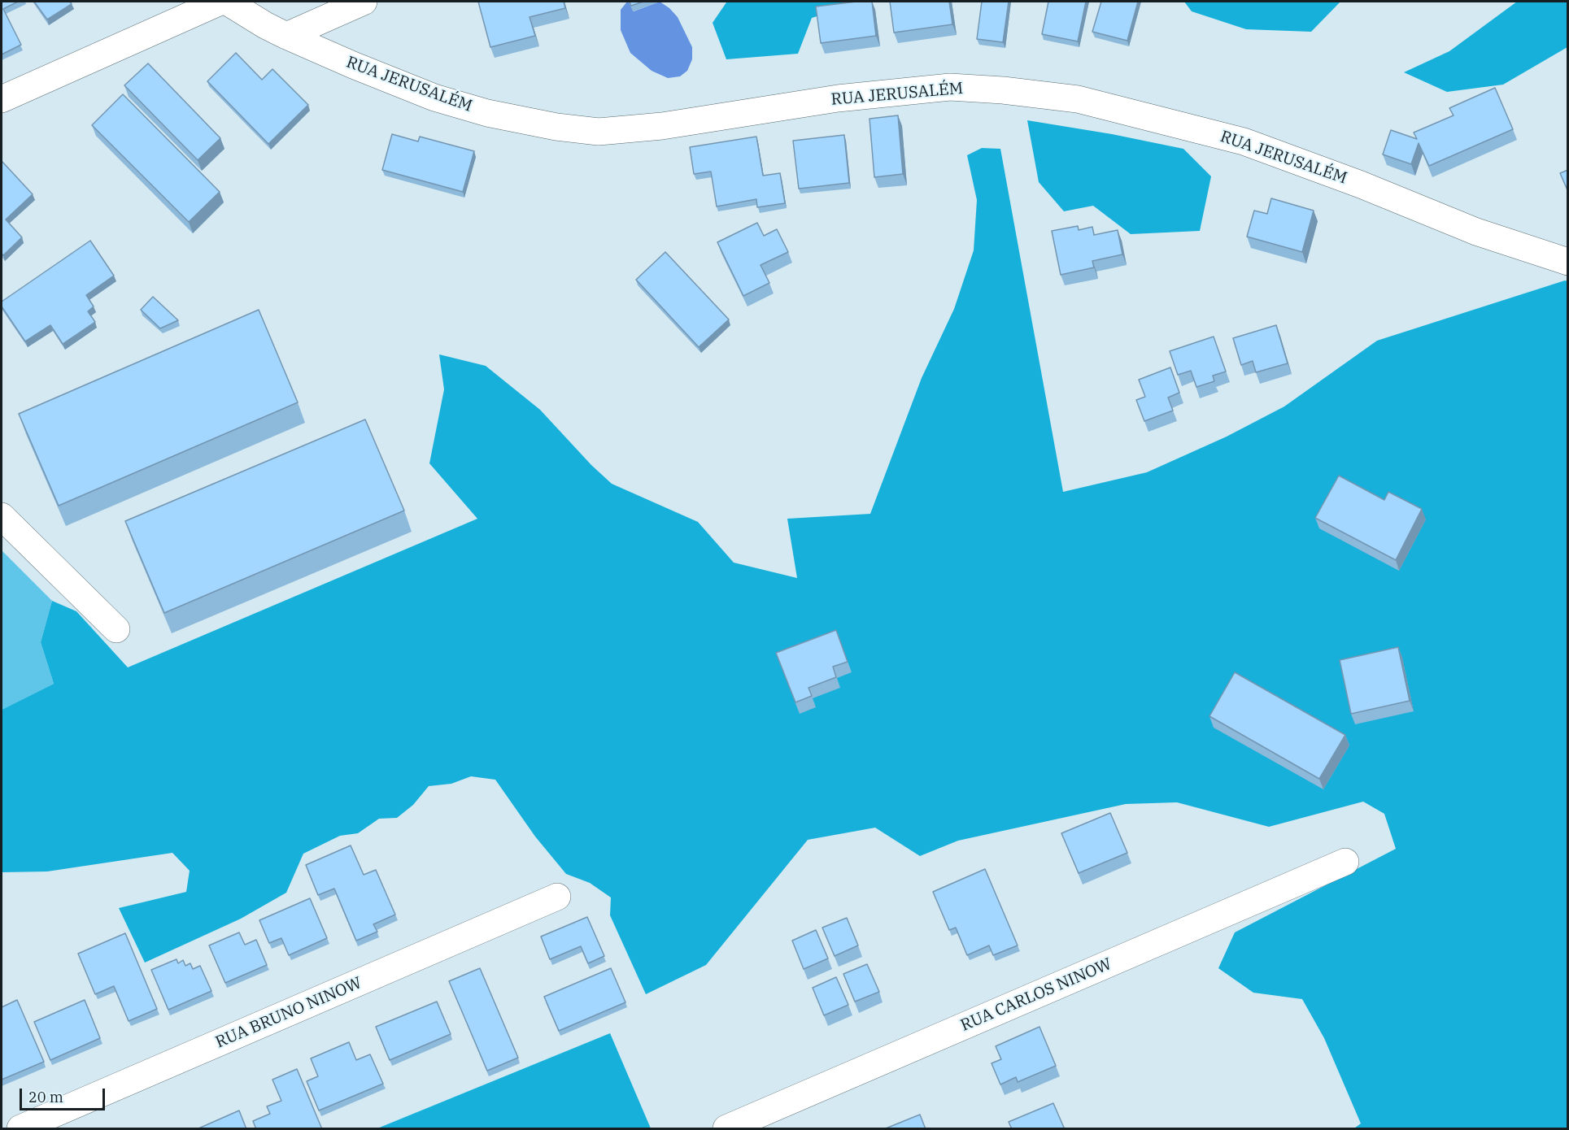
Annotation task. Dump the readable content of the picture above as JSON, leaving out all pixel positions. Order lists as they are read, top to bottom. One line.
{"streets":{"street":["RUA JERUSALÉM","RUA CARLOS NINOW","RUA BRUNO NINOW"]},"scale_bar":"20 m"}
